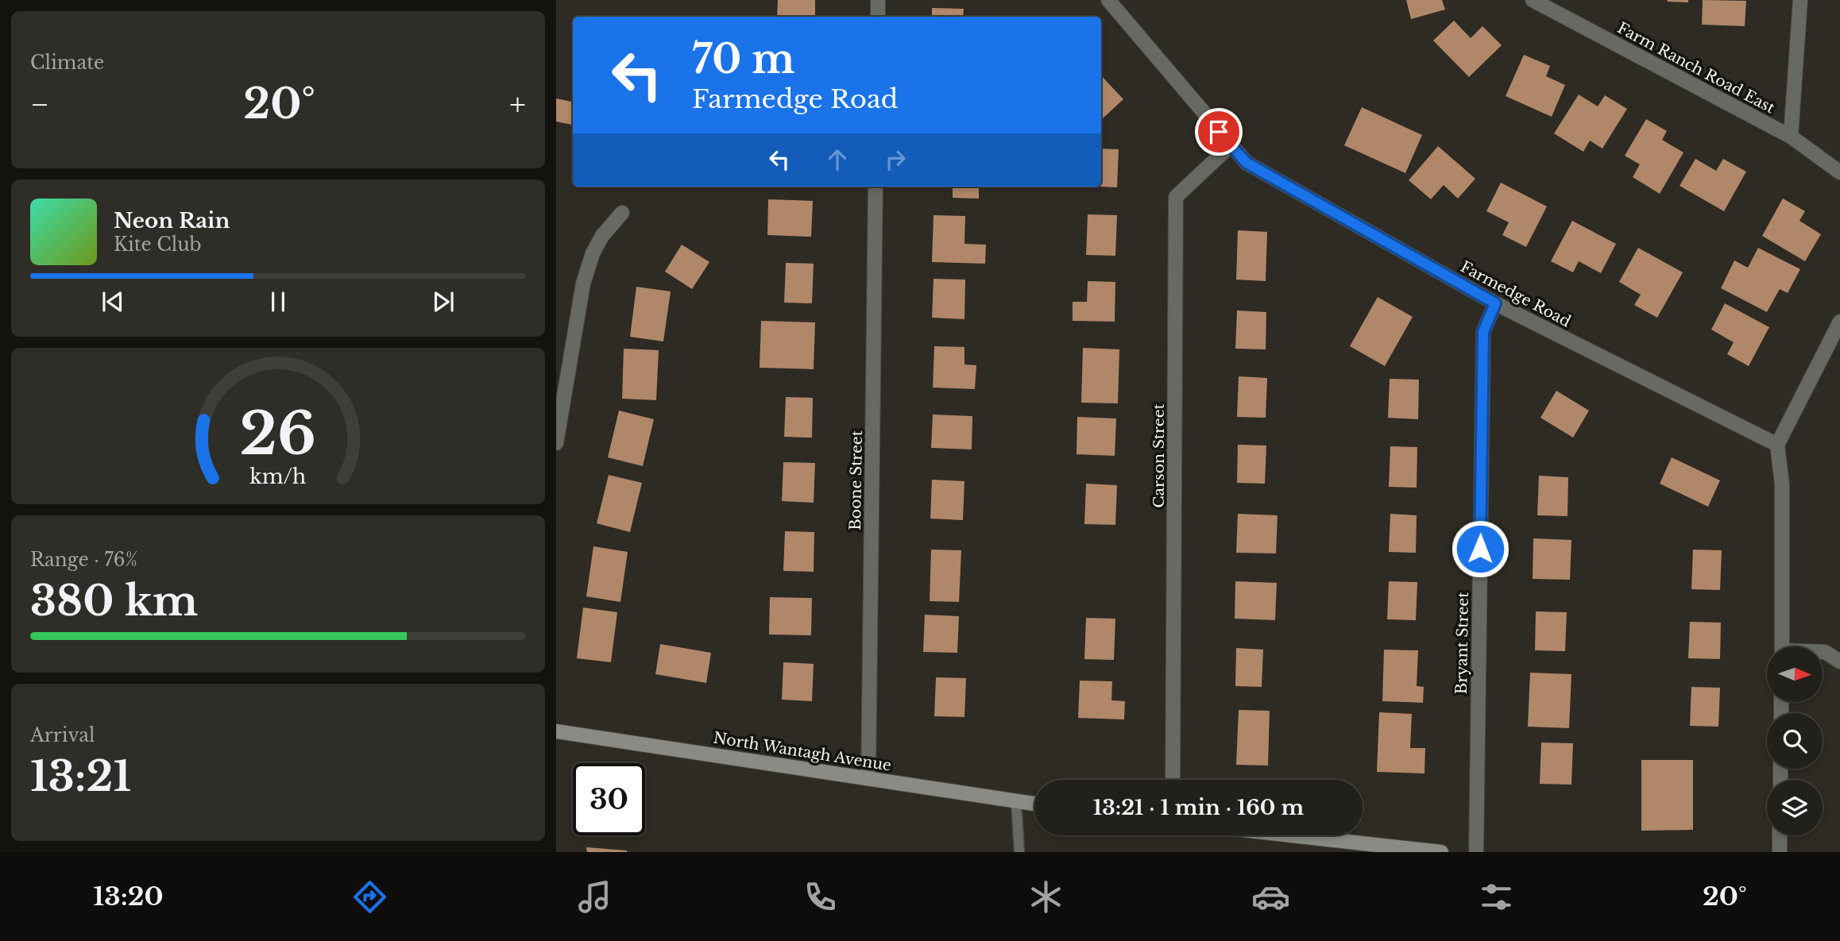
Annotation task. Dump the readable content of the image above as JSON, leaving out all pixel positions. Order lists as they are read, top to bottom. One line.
{"streets":{"main road":["North Wantagh Avenue"],"street":["Farm Ranch Road East","Farmedge Road","Carson Street","Boone Street","Bryant Street"]},"crossings":[["Farmedge Road","Carson Street"],["Farmedge Road","Bryant Street"],["Boone Street","North Wantagh Avenue"]],"north":"right","page":{"tile":["Climate",["Range · 76%","380 km"],["Arrival","13:21"]],"turn":["70 m","Farmedge Road"],"heat":["−","20°","+"],"song":["Neon Rain","Kite Club"],"limit":"30","trip":"13:21 · 1 min · 160 m","tabs":["13:20","20°"],"gauge":["26","km/h"]}}
